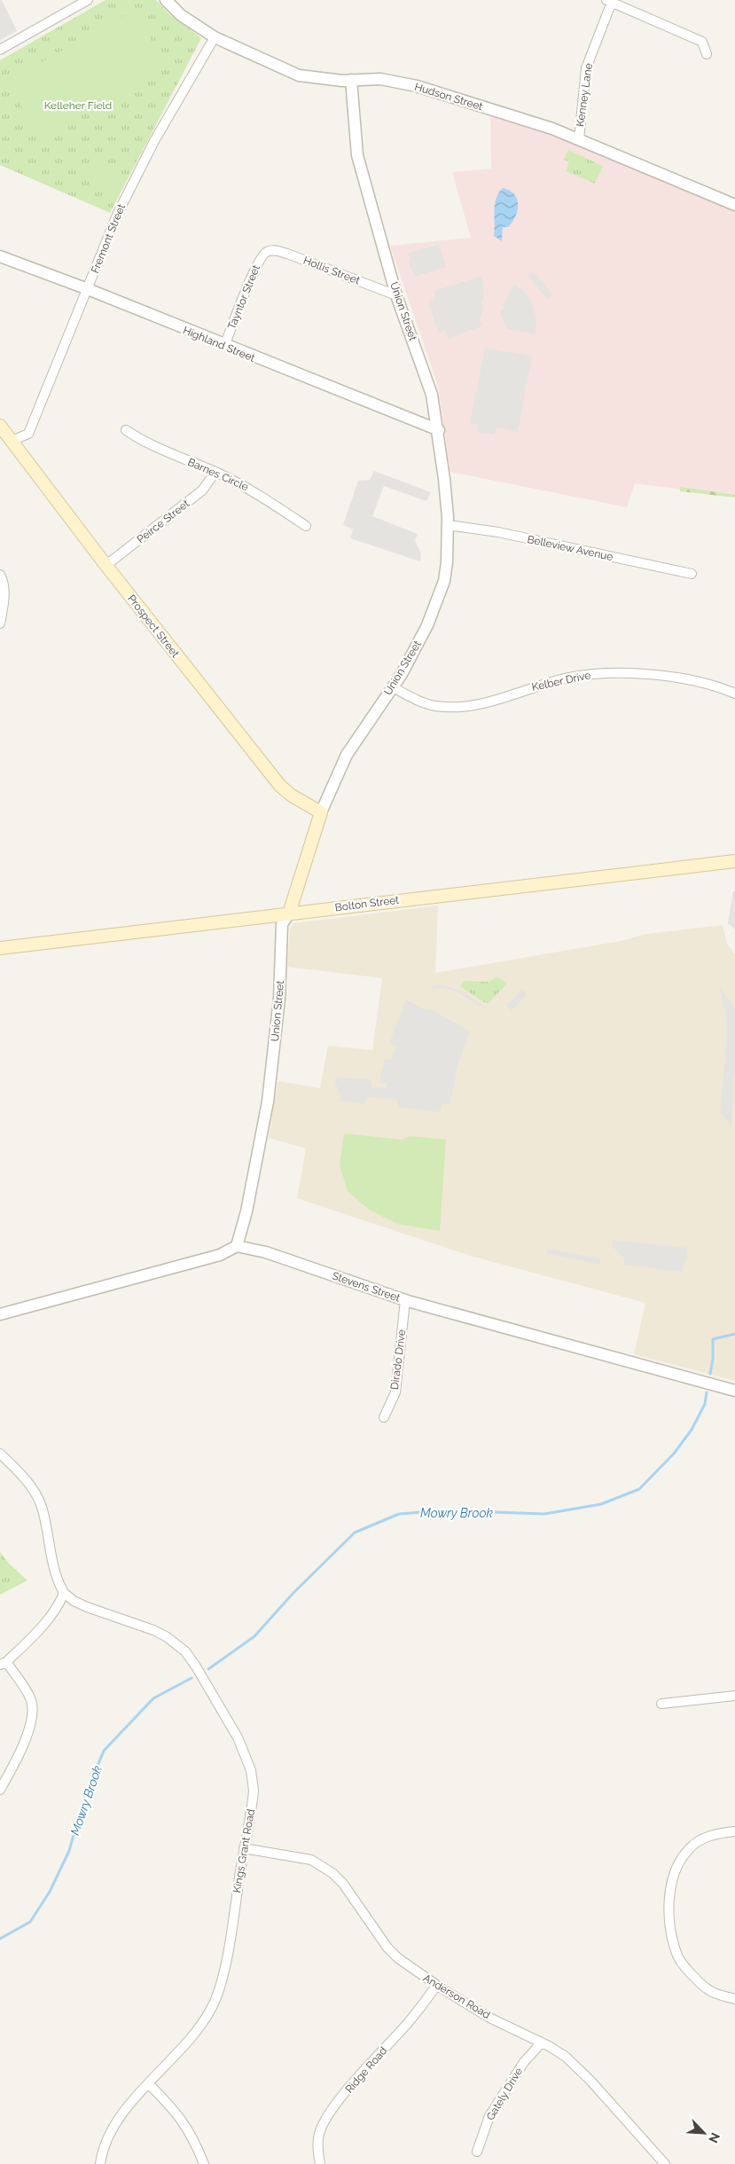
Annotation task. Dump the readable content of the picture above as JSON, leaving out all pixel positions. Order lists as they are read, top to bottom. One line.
{"streets":{"main road":["Union Street","Prospect Street","Bolton Street"],"street":["Kenney Lane","Hudson Street","Fremont Street","Hollis Street","Tayntor Street","Highland Street","Barnes Circle","Peirce Street","Belleview Avenue","Kelber Drive","Stevens Street","Dirado Drive","Kings Grant Road","Anderson Road","Ridge Road","Gately Drive"]},"crossings":[["Kenney Lane","Hudson Street"],["Hudson Street","Fremont Street"],["Hudson Street","Union Street"],["Fremont Street","Highland Street"],["Fremont Street","Prospect Street"],["Hollis Street","Tayntor Street"],["Hollis Street","Union Street"],["Tayntor Street","Highland Street"],["Union Street","Highland Street"],["Union Street","Belleview Avenue"],["Union Street","Prospect Street"],["Union Street","Kelber Drive"],["Union Street","Bolton Street"],["Union Street","Stevens Street"],["Barnes Circle","Peirce Street"],["Peirce Street","Prospect Street"],["Stevens Street","Dirado Drive"],["Kings Grant Road","Anderson Road"],["Anderson Road","Ridge Road"],["Anderson Road","Gately Drive"]],"water":["Mowry Brook"],"parks":["Kelleher Field"],"north":"bottom right"}
